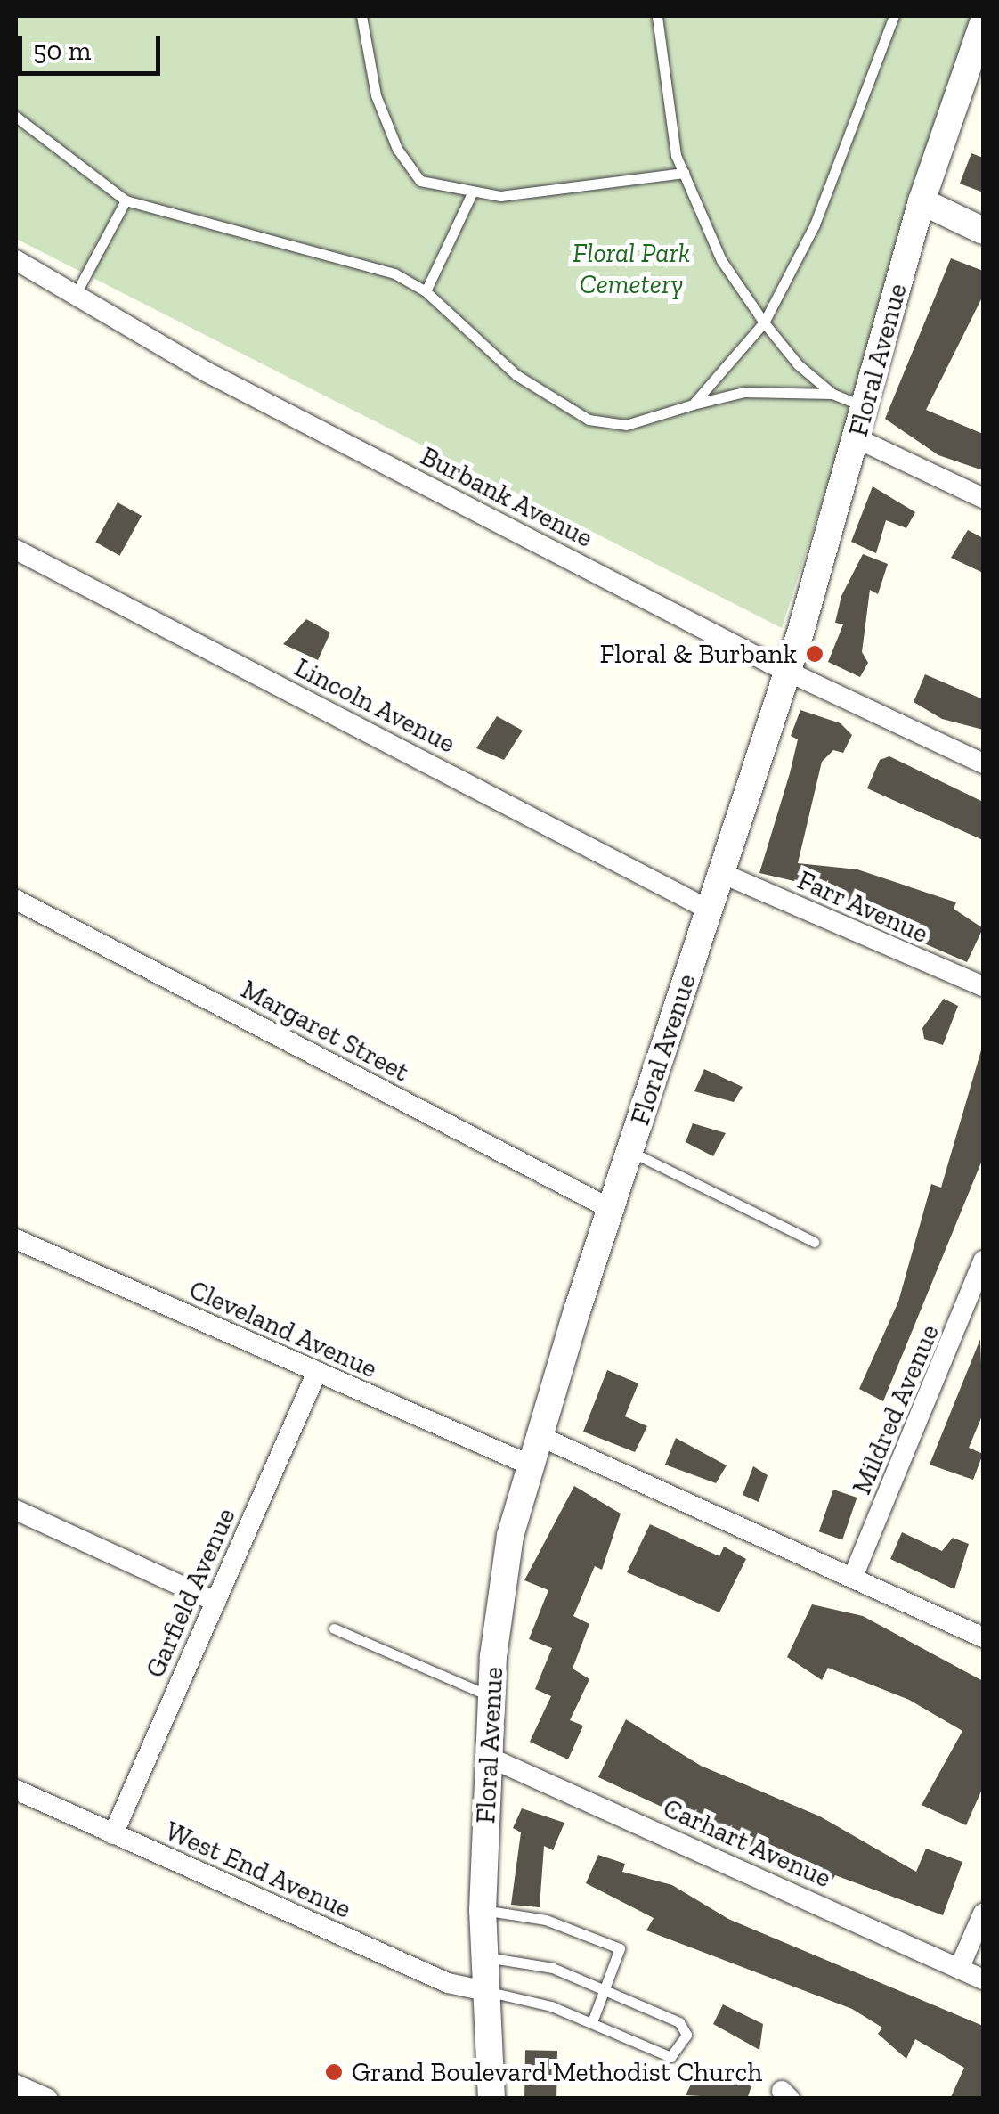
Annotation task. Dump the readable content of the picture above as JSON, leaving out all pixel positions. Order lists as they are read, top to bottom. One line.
{"streets":{"street":["Floral Avenue","Burbank Avenue","Lincoln Avenue","Farr Avenue","Margaret Street","Cleveland Avenue","Mildred Avenue","Garfield Avenue","Carhart Avenue","West End Avenue"]},"crossings":[["Floral Avenue","Burbank Avenue"],["Floral Avenue","Lincoln Avenue"],["Floral Avenue","Farr Avenue"],["Floral Avenue","Margaret Street"],["Floral Avenue","Cleveland Avenue"],["Floral Avenue","Carhart Avenue"],["Floral Avenue","West End Avenue"],["Cleveland Avenue","Garfield Avenue"],["Garfield Avenue","West End Avenue"]],"parks":["Floral Park Cemetery"],"places":["Floral & Burbank","Grand Boulevard Methodist Church"],"scale_bar":"50 m"}
